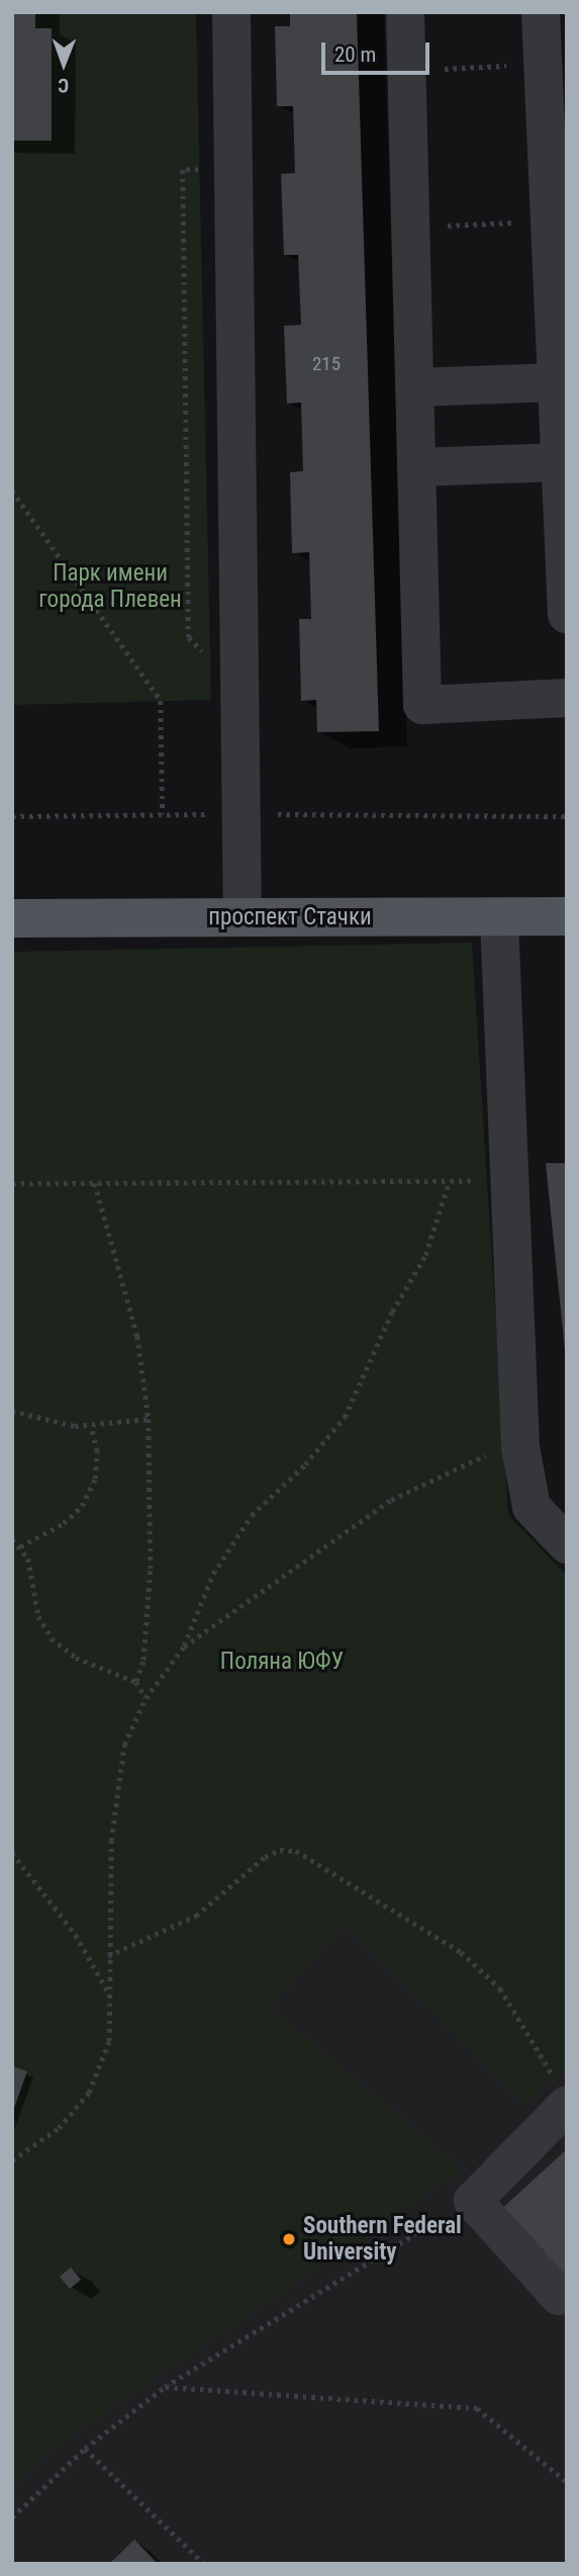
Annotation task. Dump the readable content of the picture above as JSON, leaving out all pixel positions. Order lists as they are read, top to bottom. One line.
{"streets":{"main road":["проспект Стачки"]},"parks":["Парк имени города Плевен","Поляна ЮФУ"],"places":["Southern Federal University"],"house_numbers":["215"],"scale_bar":"20 m","north":"bottom"}
